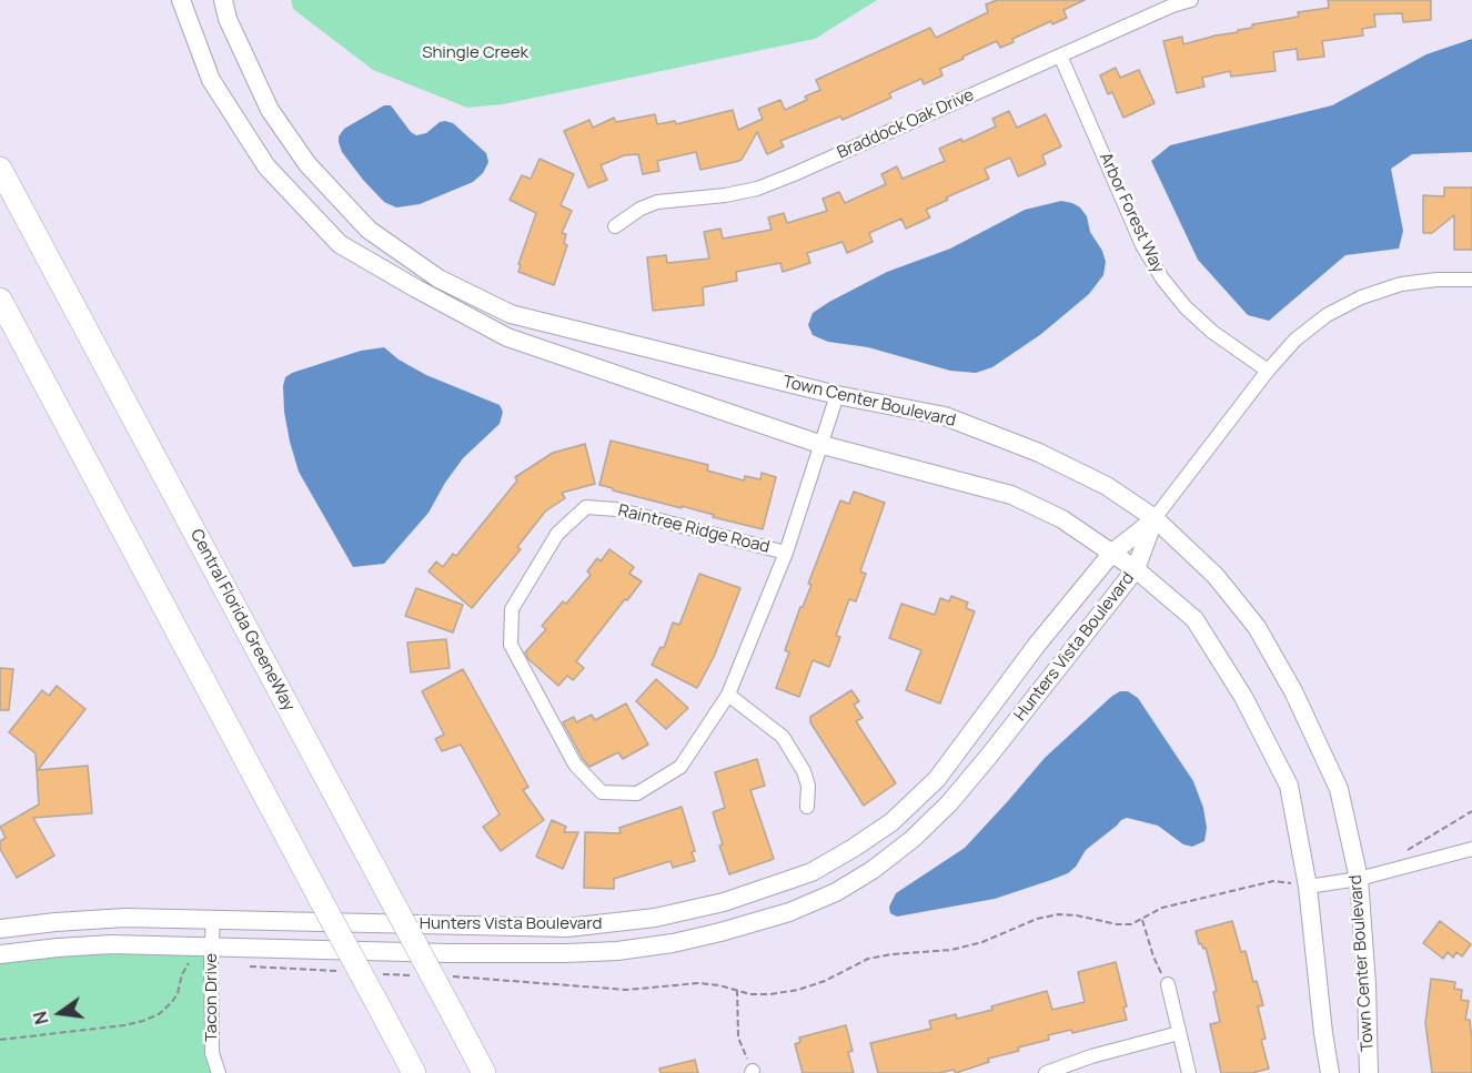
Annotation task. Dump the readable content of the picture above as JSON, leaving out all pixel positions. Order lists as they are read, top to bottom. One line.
{"streets":{"highway":["Central Florida GreeneWay"],"street":["Braddock Oak Drive","Arbor Forest Way","Town Center Boulevard","Raintree Ridge Road","Hunters Vista Boulevard","Tacon Drive"]},"crossings":[["Braddock Oak Drive","Arbor Forest Way"],["Town Center Boulevard","Raintree Ridge Road"],["Town Center Boulevard","Hunters Vista Boulevard"],["Hunters Vista Boulevard","Tacon Drive"]],"parks":["Shingle Creek"],"north":"left"}
